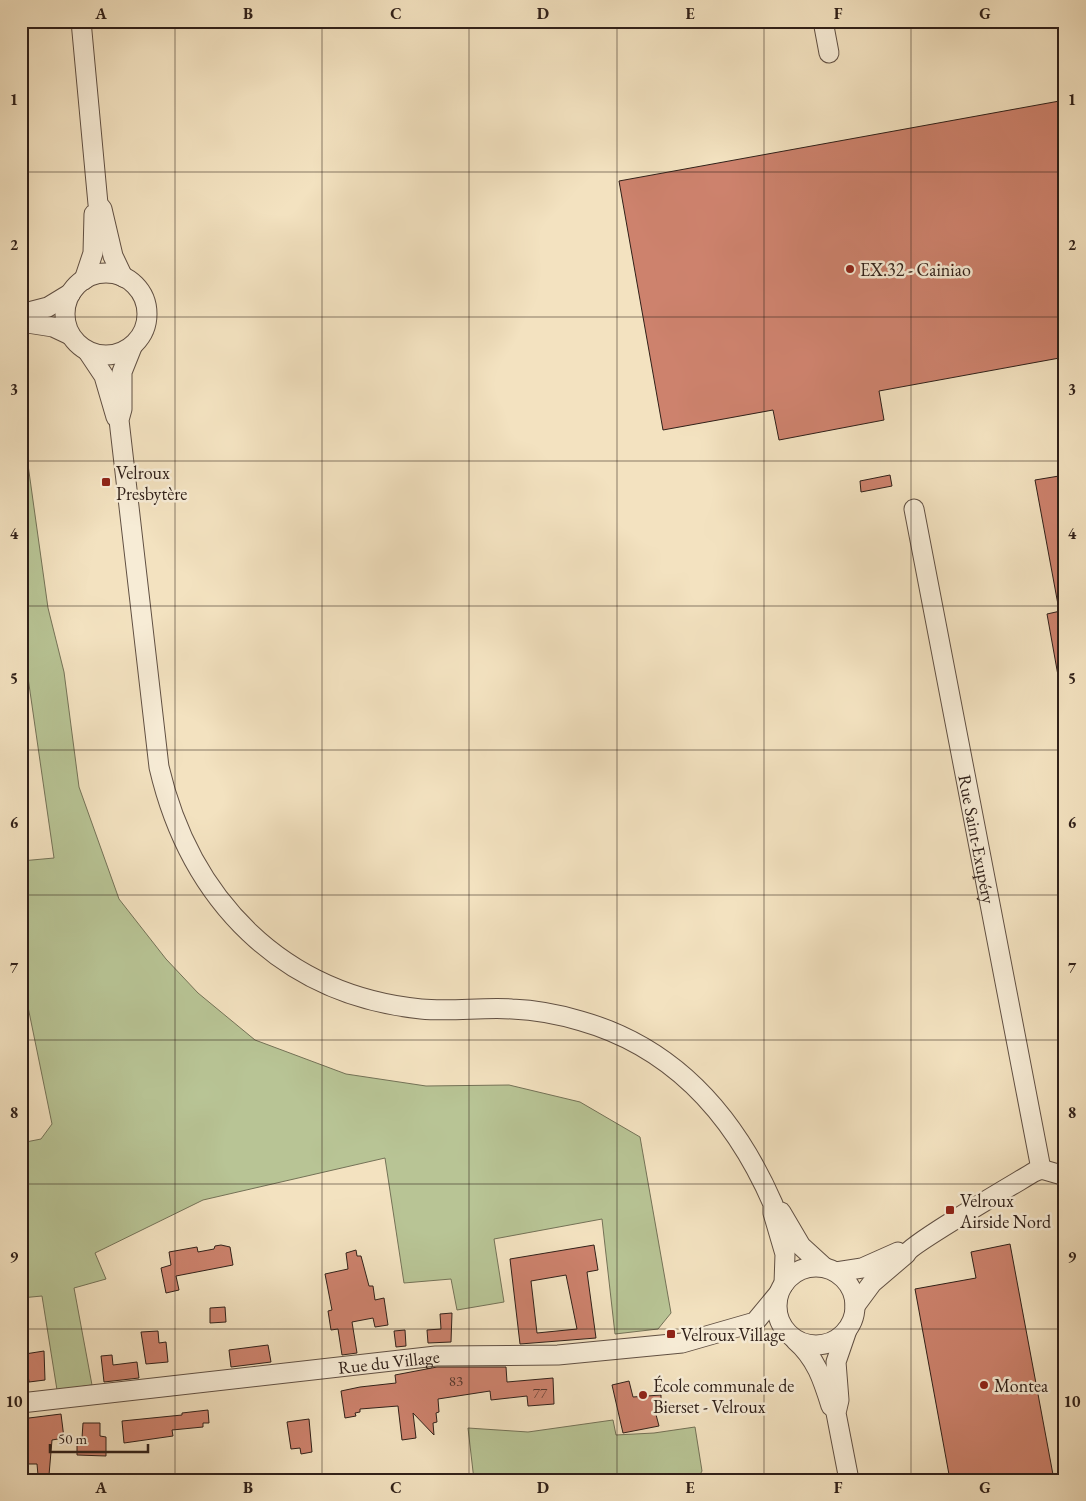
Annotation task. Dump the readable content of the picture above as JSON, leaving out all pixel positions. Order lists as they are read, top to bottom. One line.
{"streets":{"street":["Rue Saint-Exupéry","Rue du Village"]},"places":{"other":["EX.32 - Cainiao","Montea","École communale de Bierset - Velroux"],"transit":["Velroux Presbytère","Velroux Airside Nord","Velroux Village"]},"house_numbers":["83","77"],"scale_bar":"50 m","grid":{"columns":["A","B","C","D","E","F","G"],"rows":["1","2","3","4","5","6","7","8","9","10"]}}
